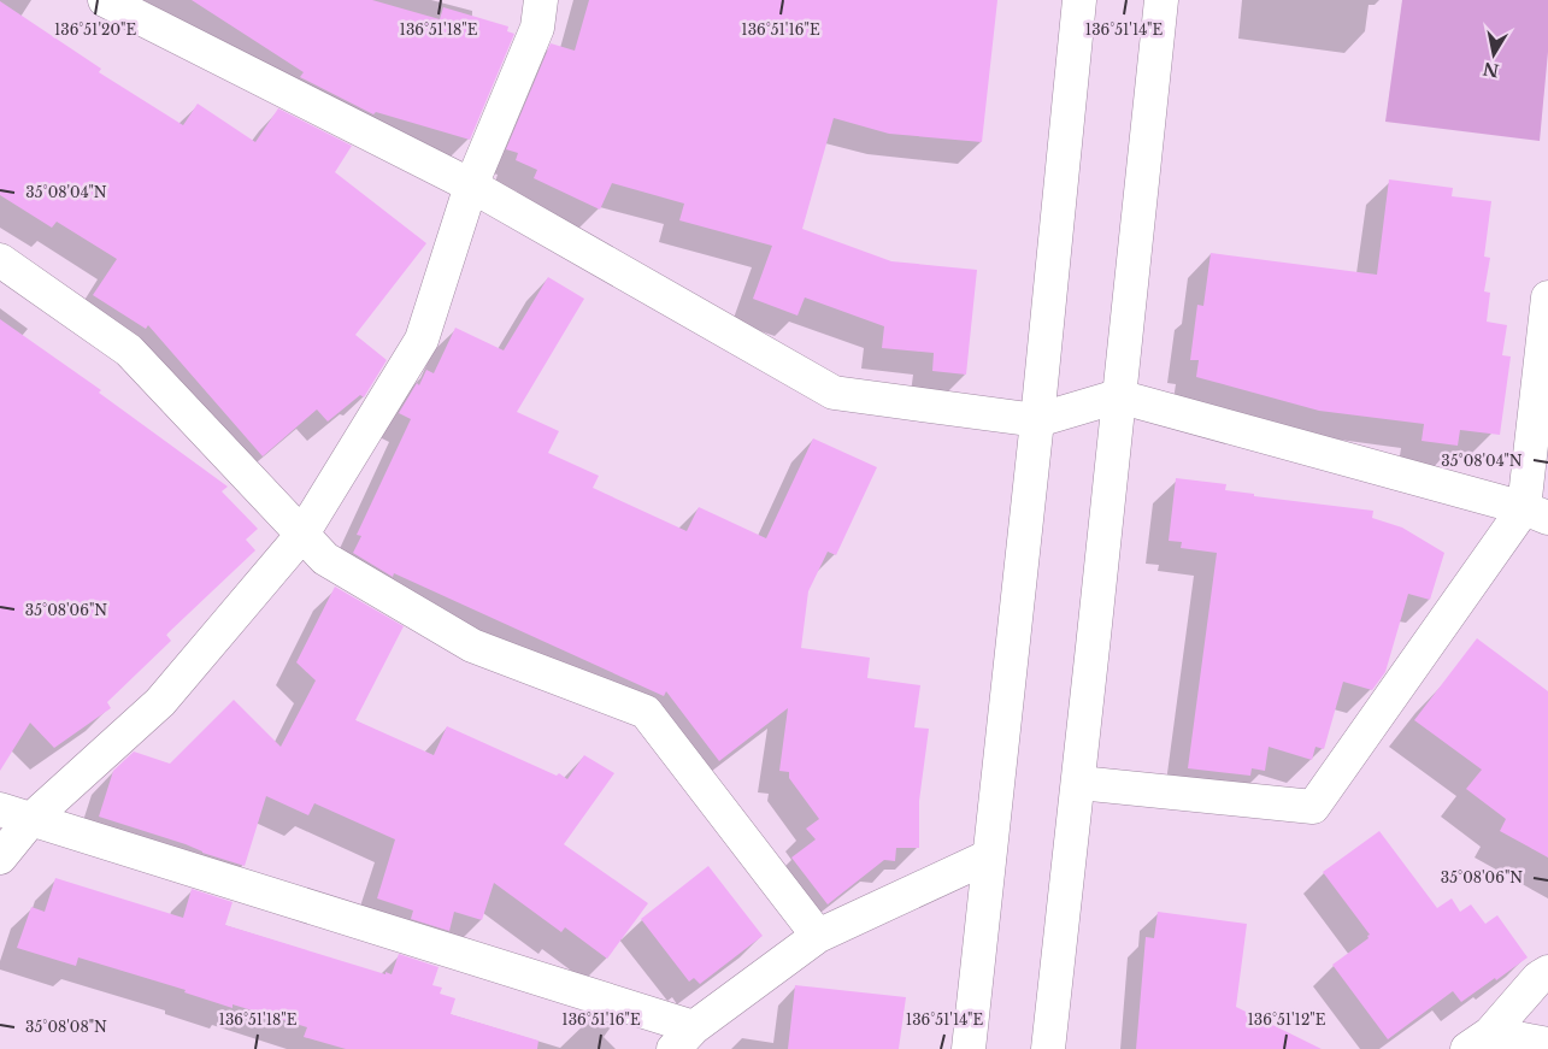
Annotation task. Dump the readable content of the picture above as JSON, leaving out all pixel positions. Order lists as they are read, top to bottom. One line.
{"north":"bottom","coordinates":["136°51'20\"E","136°51'18\"E","136°51'16\"E","136°51'14\"E","35°08'04\"N","35°08'06\"N","136°51'12\"E","35°08'08\"N"]}
